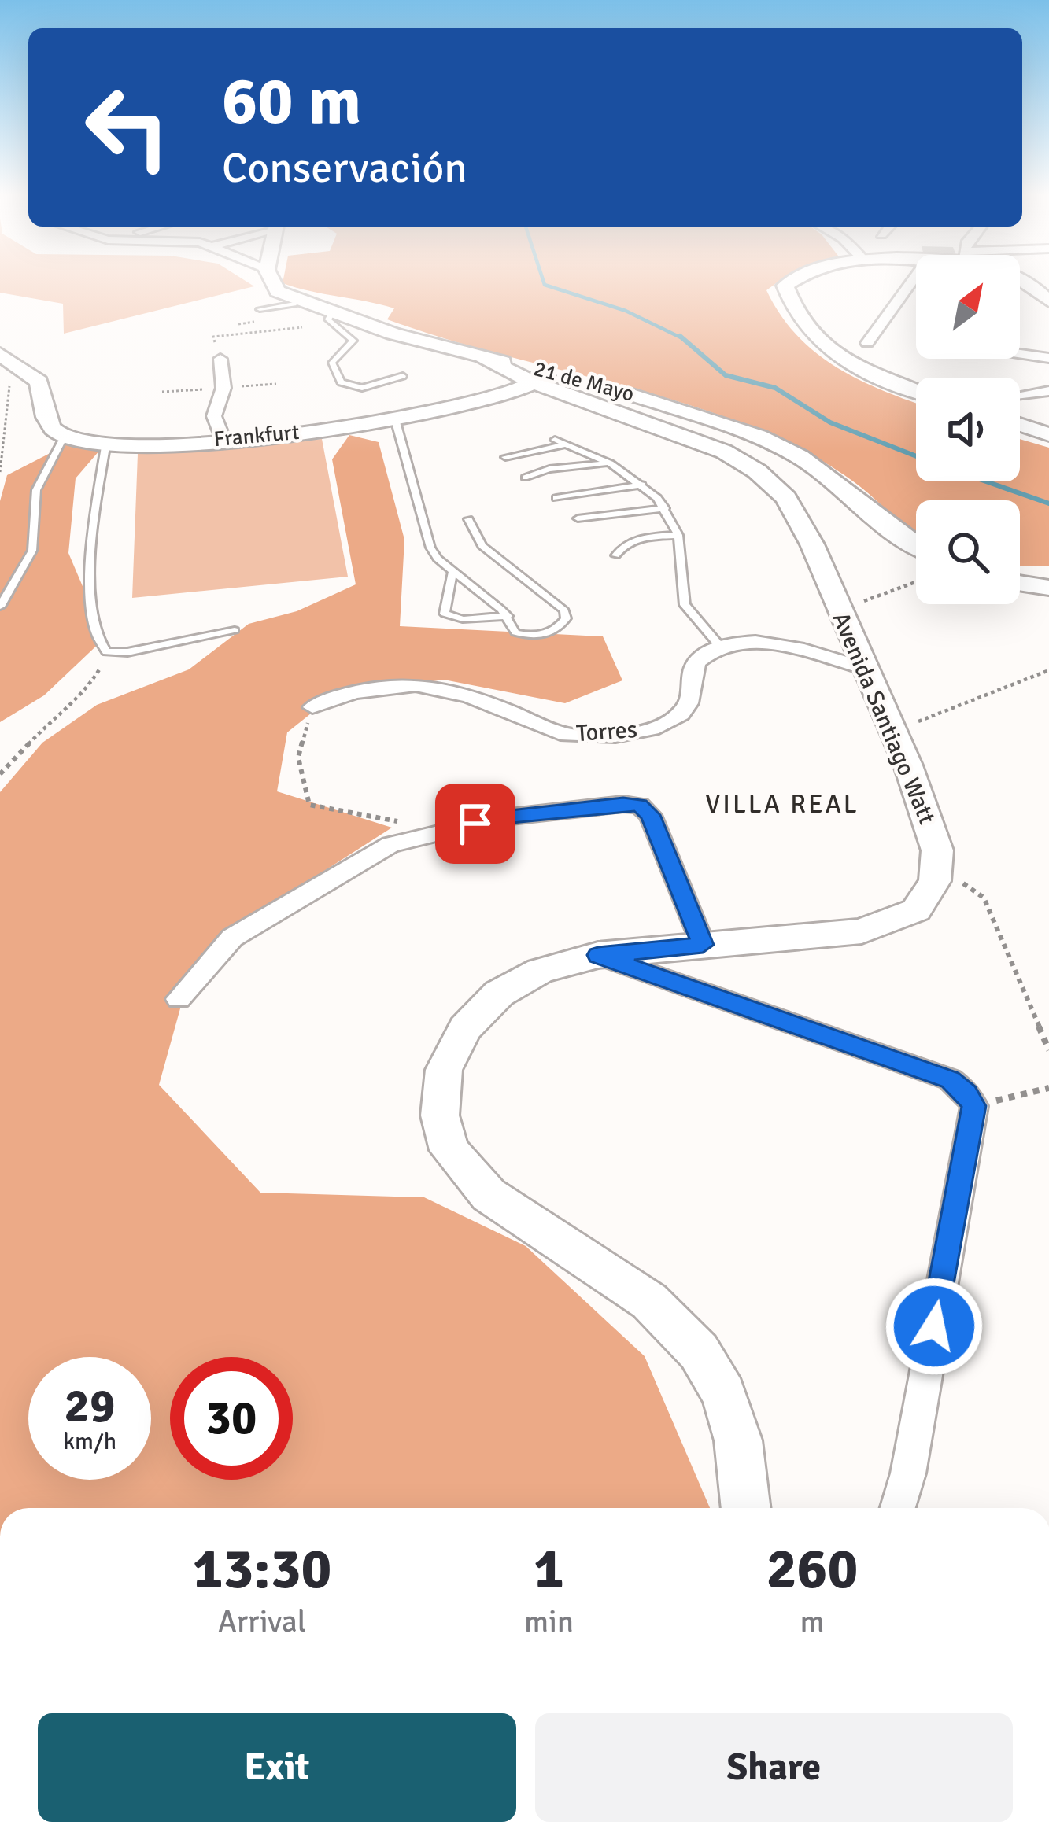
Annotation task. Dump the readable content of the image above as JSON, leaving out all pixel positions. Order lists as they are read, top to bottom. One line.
{"streets":{"street":["21 de Mayo","Frankfurt","Avenida Santiago Watt","Torres"]},"crossings":[["21 de Mayo","Frankfurt"],["21 de Mayo","Avenida Santiago Watt"],["Frankfurt","Avenida Santiago Watt"]],"districts":["VILLA REAL"],"north":"top right","page":{"turn":["60 m","Conservación"],"speed":"29 km/h","limit":"30","eta":["13:30","Arrival","1","min","260","m"],"buttons":["Exit","Share"]}}
